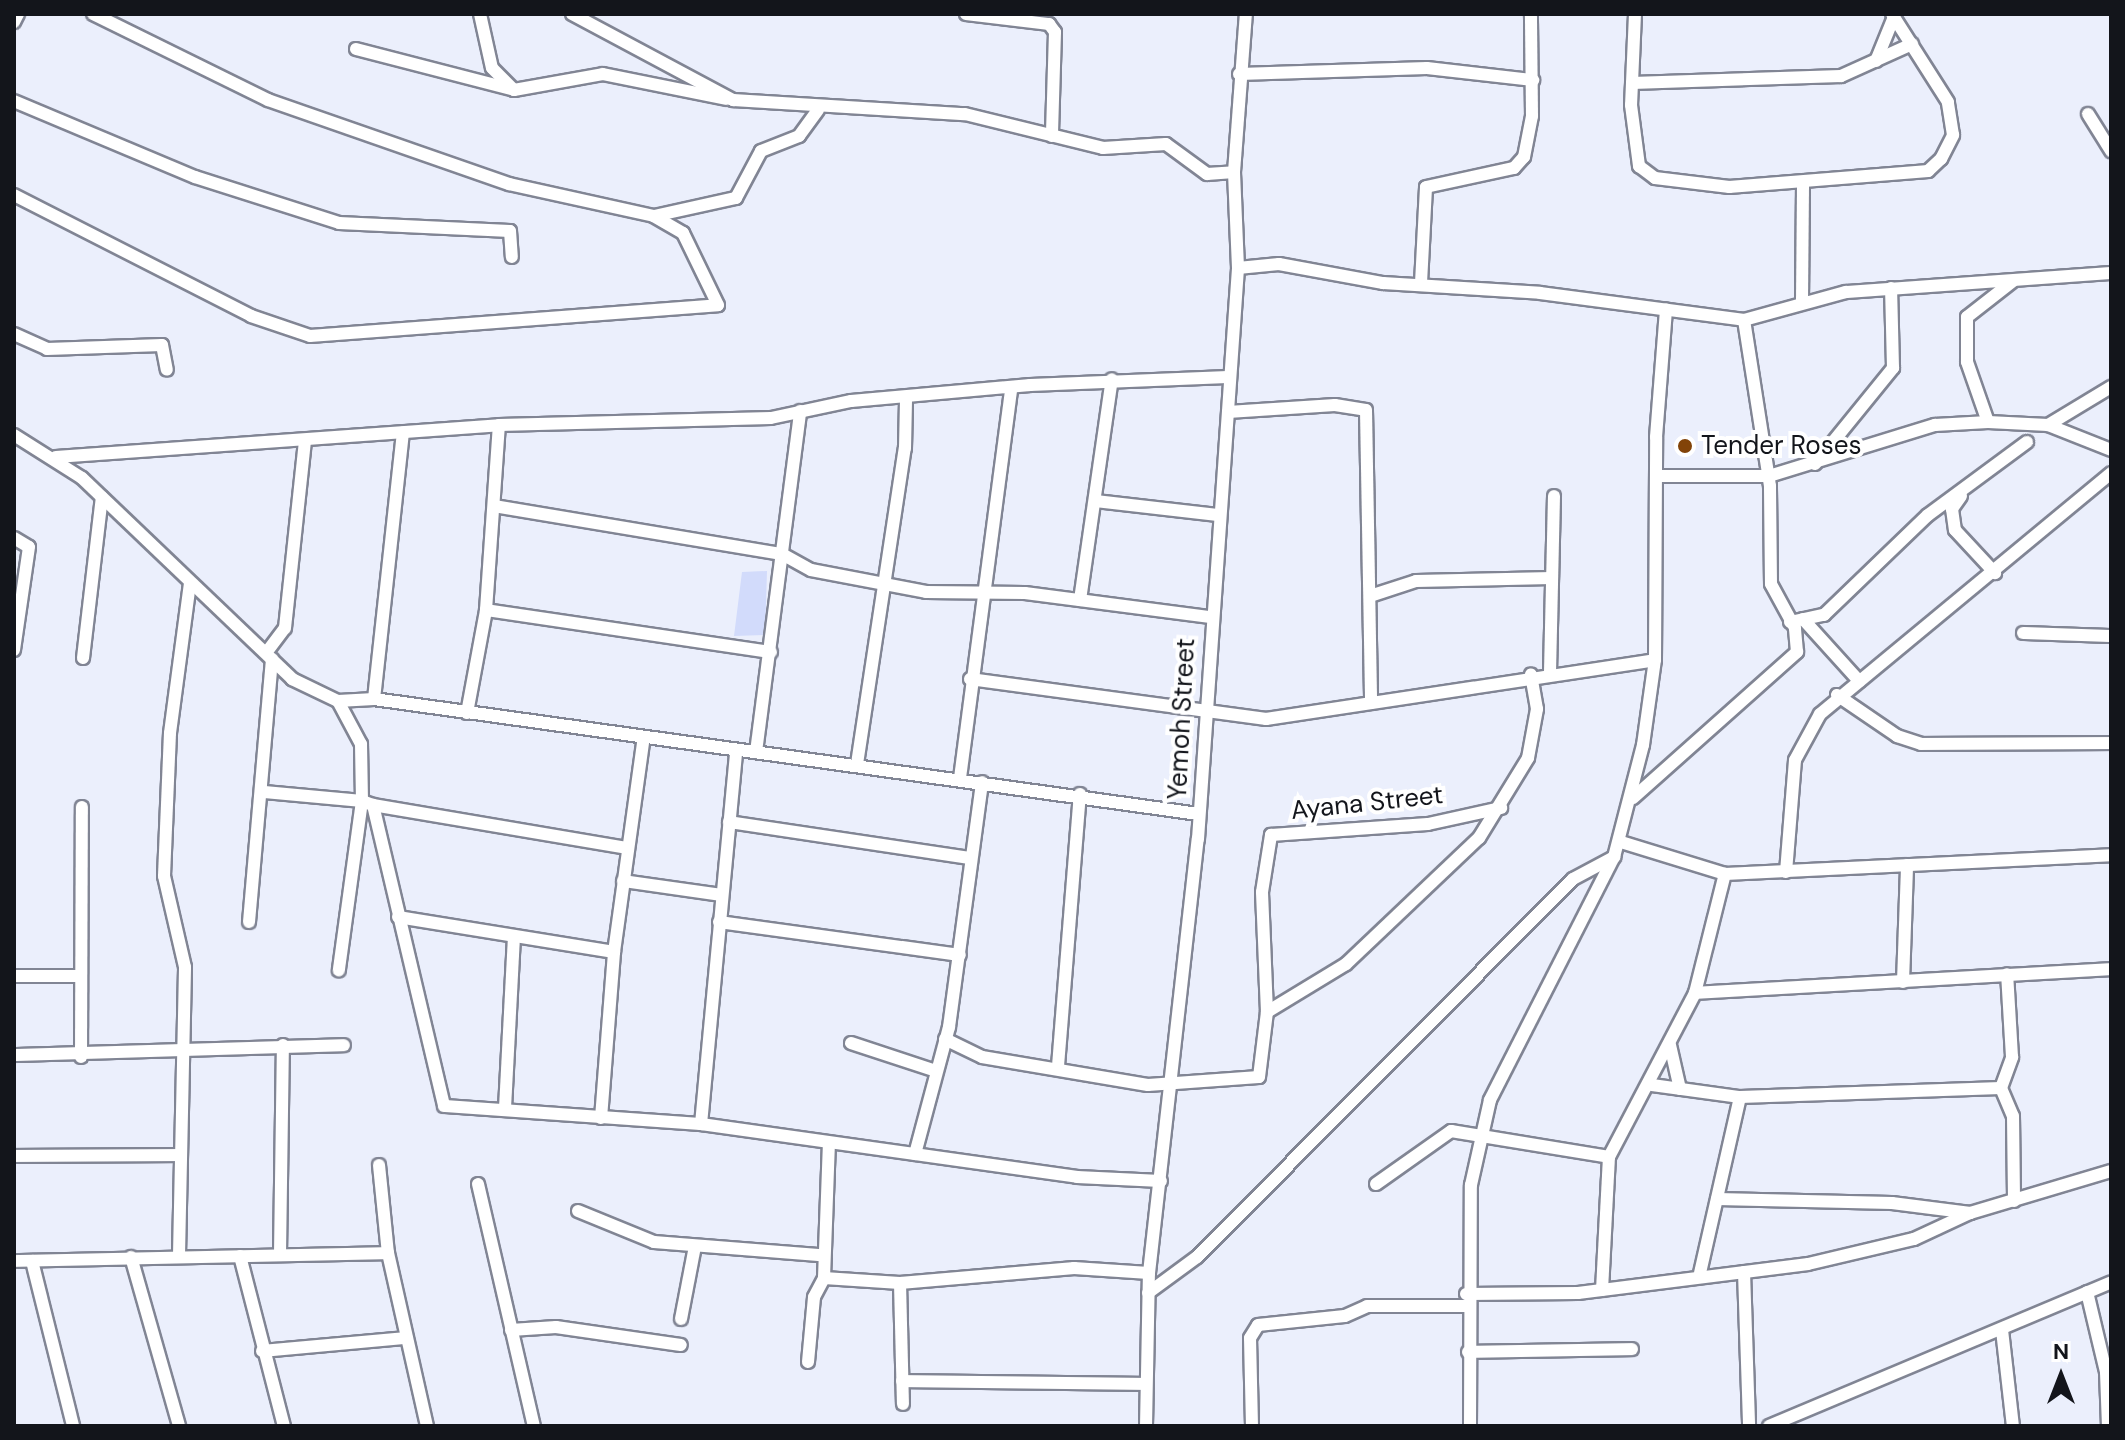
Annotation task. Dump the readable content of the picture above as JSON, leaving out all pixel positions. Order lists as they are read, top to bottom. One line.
{"streets":{"street":["Yemoh Street","Ayana Street"]},"places":["Tender Roses"],"north":"top"}
